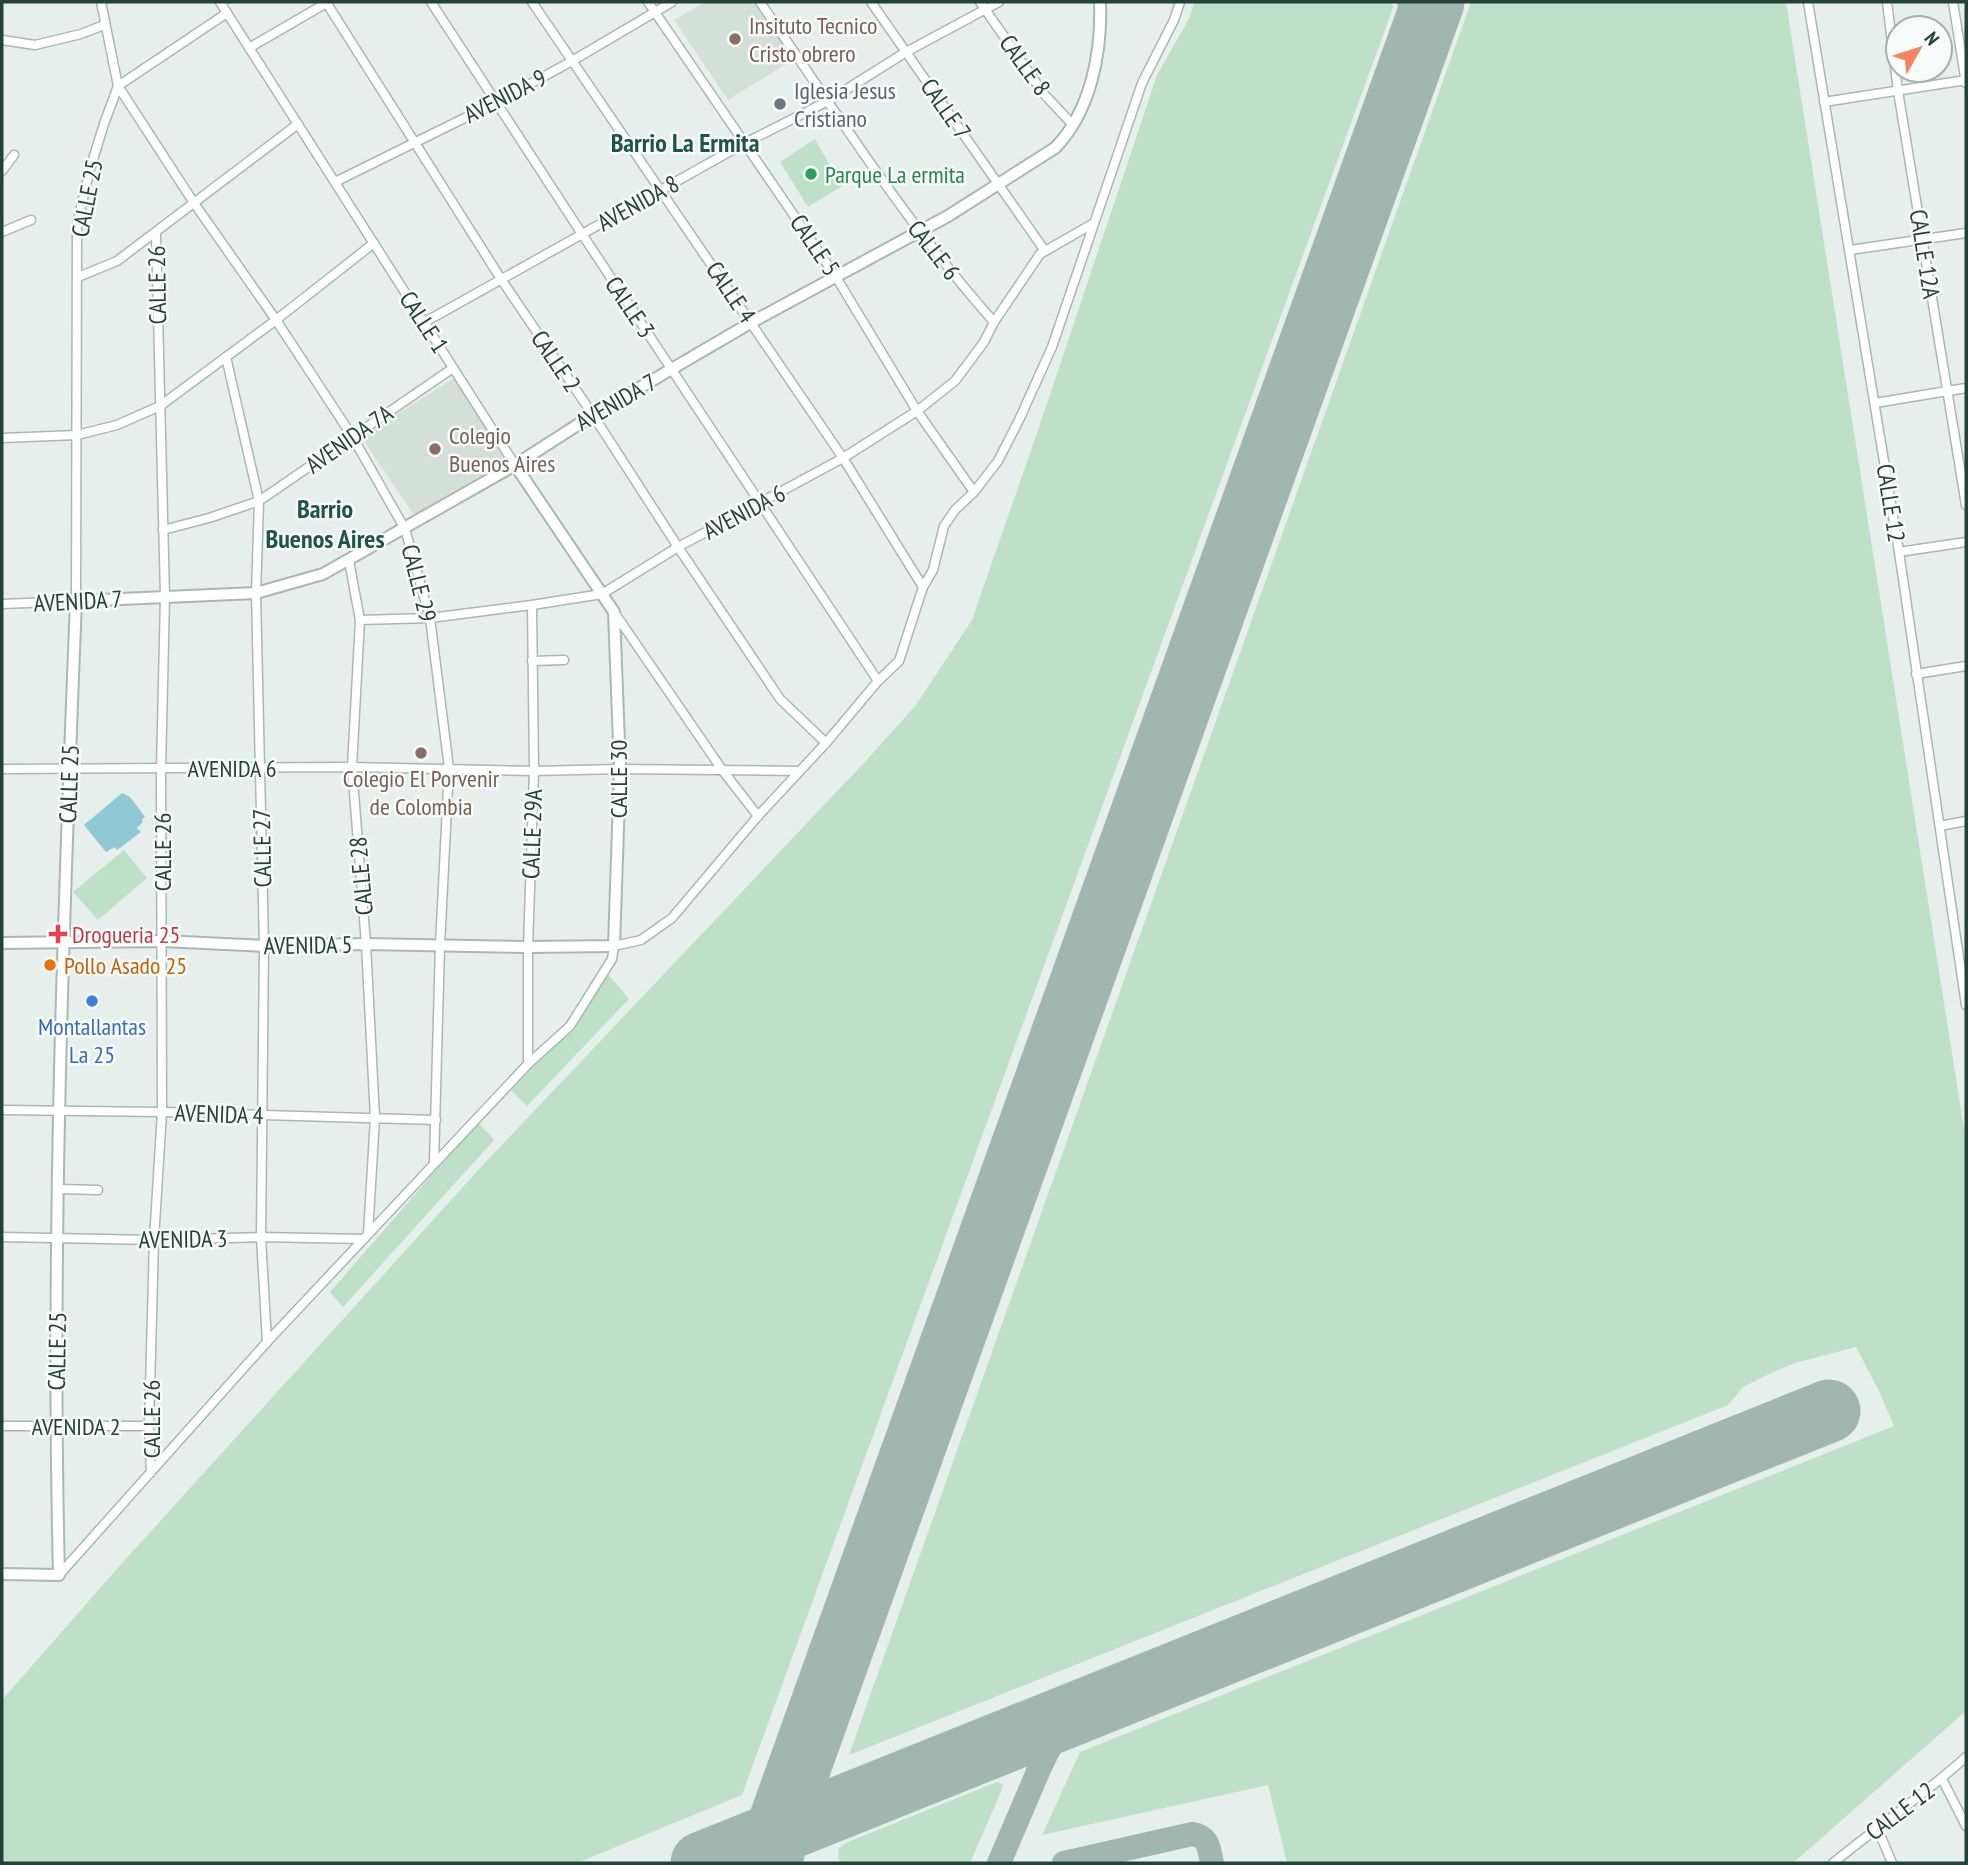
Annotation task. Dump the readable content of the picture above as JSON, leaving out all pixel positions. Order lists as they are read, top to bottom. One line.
{"streets":{"street":["CALLE 8","AVENIDA 9","CALLE 7","CALLE 25","AVENIDA 8","CALLE 5","CALLE 6","CALLE 12A","CALLE 26","CALLE 4","CALLE 3","CALLE 1","CALLE 2","AVENIDA 7","AVENIDA 7A","CALLE 12","AVENIDA 6","CALLE 29","CALLE 30","CALLE 29A","CALLE 27","CALLE 28","AVENIDA 5","AVENIDA 4","AVENIDA 3","AVENIDA 2"]},"crossings":[["CALLE 8","AVENIDA 8"],["CALLE 8","AVENIDA 7"],["AVENIDA 9","CALLE 5"],["AVENIDA 9","CALLE 4"],["AVENIDA 9","CALLE 3"],["AVENIDA 9","CALLE 1"],["AVENIDA 9","CALLE 2"],["CALLE 7","AVENIDA 8"],["CALLE 7","AVENIDA 7"],["CALLE 7","AVENIDA 6"],["CALLE 25","AVENIDA 7"],["CALLE 25","AVENIDA 6"],["CALLE 25","CALLE 29"],["CALLE 25","AVENIDA 5"],["CALLE 25","AVENIDA 4"],["CALLE 25","AVENIDA 3"],["CALLE 25","AVENIDA 2"],["AVENIDA 8","CALLE 5"],["AVENIDA 8","CALLE 6"],["AVENIDA 8","CALLE 4"],["AVENIDA 8","CALLE 3"],["AVENIDA 8","CALLE 1"],["AVENIDA 8","CALLE 2"],["CALLE 5","AVENIDA 7"],["CALLE 5","AVENIDA 6"],["CALLE 6","AVENIDA 7"],["CALLE 6","AVENIDA 6"],["CALLE 26","AVENIDA 7"],["CALLE 26","AVENIDA 7A"],["CALLE 26","AVENIDA 6"],["CALLE 26","AVENIDA 5"],["CALLE 26","AVENIDA 4"],["CALLE 26","AVENIDA 3"],["CALLE 26","AVENIDA 2"],["CALLE 4","AVENIDA 7"],["CALLE 4","AVENIDA 6"],["CALLE 3","AVENIDA 7"],["CALLE 3","AVENIDA 6"],["CALLE 1","AVENIDA 7"],["CALLE 1","AVENIDA 7A"],["CALLE 1","AVENIDA 6"],["CALLE 1","CALLE 30"],["CALLE 2","AVENIDA 7"],["CALLE 2","AVENIDA 6"],["AVENIDA 7","CALLE 29"],["AVENIDA 7","CALLE 27"],["AVENIDA 7","CALLE 28"],["AVENIDA 7A","CALLE 29"],["AVENIDA 7A","CALLE 27"],["AVENIDA 6","CALLE 29"],["AVENIDA 6","CALLE 30"],["AVENIDA 6","CALLE 29A"],["AVENIDA 6","CALLE 27"],["AVENIDA 6","CALLE 28"],["CALLE 29","AVENIDA 5"],["CALLE 29","AVENIDA 4"],["CALLE 30","AVENIDA 5"],["CALLE 29A","AVENIDA 5"],["CALLE 27","AVENIDA 5"],["CALLE 27","AVENIDA 4"],["CALLE 27","AVENIDA 3"],["CALLE 28","AVENIDA 5"],["CALLE 28","AVENIDA 4"],["CALLE 28","AVENIDA 3"]],"districts":["Barrio La Ermita","Barrio Buenos Aires"],"places":{"other":["Insituto Tecnico Cristo obrero","Iglesia Jesus Cristiano","Parque La ermita","Colegio Buenos Aires","Colegio El Porvenir de Colombia","Pollo Asado 25","Montallantas La 25"],"health":["Drogueria 25"]},"north":"top right"}
